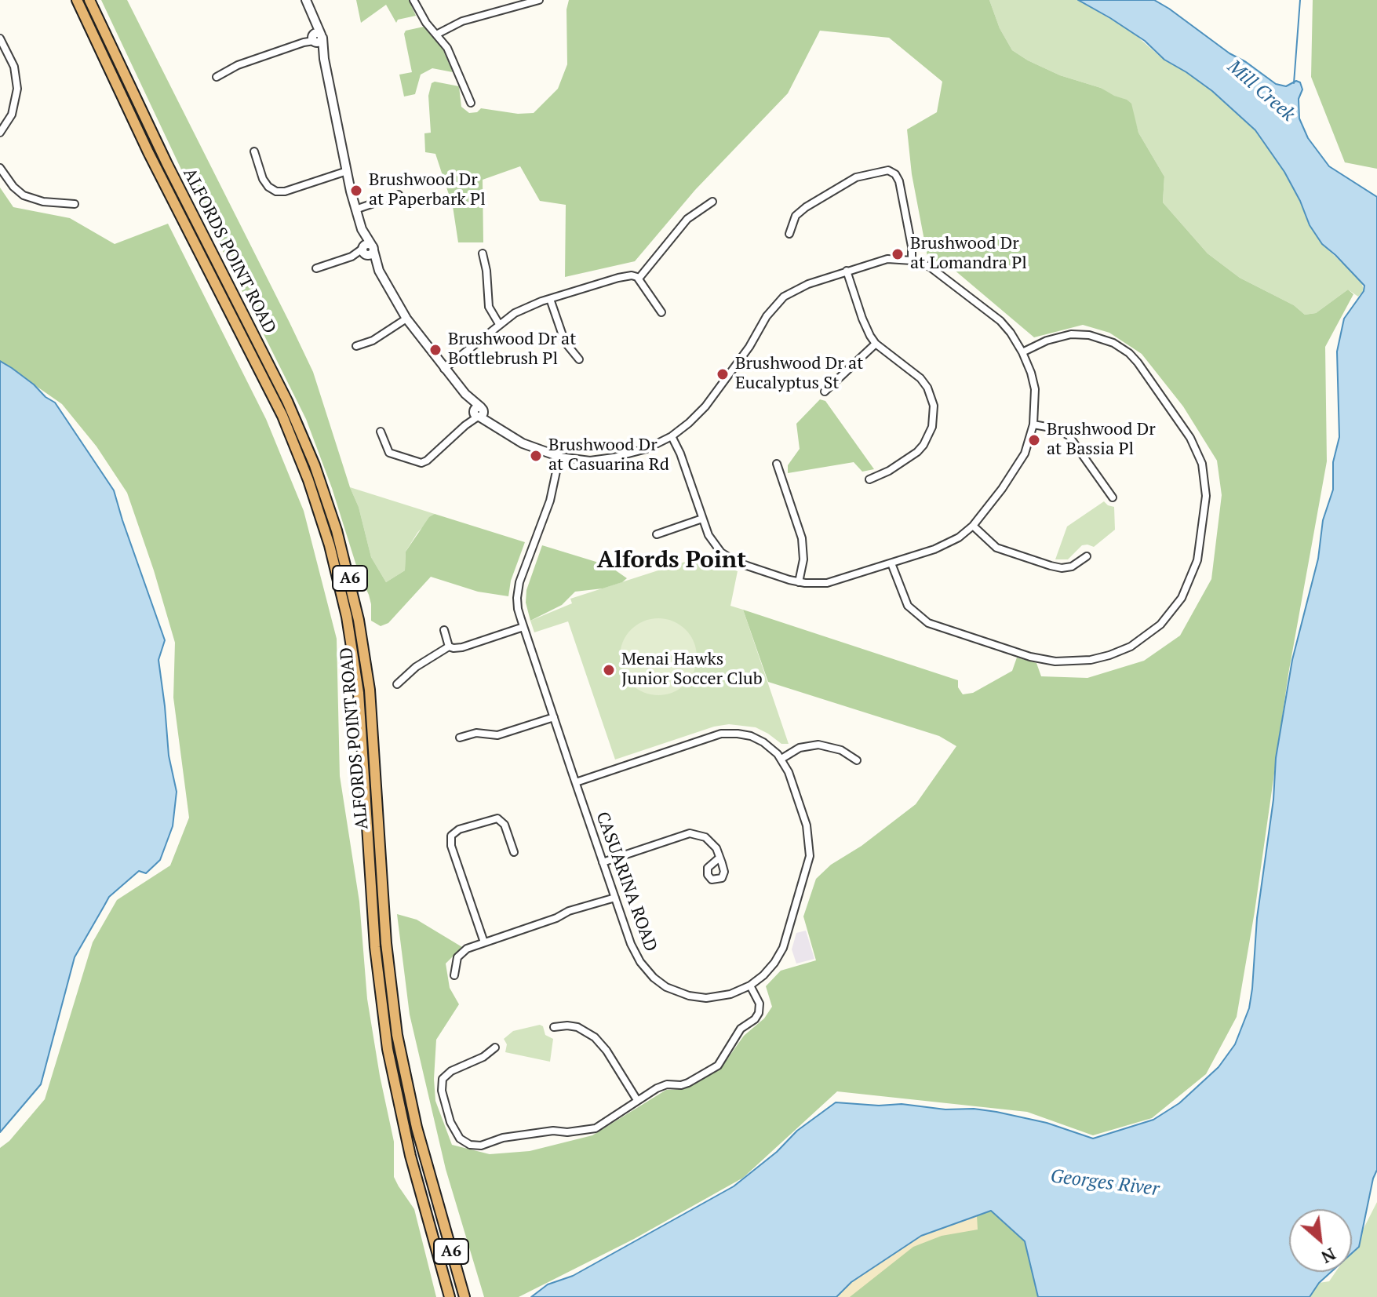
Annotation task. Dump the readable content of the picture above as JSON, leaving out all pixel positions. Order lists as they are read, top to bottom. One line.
{"streets":{"highway":["ALFORDS POINT ROAD","A6"],"street":["CASUARINA ROAD"]},"districts":["Alfords Point"],"water":["Mill Creek","Georges River"],"places":["Brushwood Dr at Paperbark Pl","Brushwood Dr at Lomandra Pl","Brushwood Dr at Bottlebrush Pl","Brushwood Dr at Eucalyptus St","Brushwood Dr at Bassia Pl","Brushwood Dr at Casuarina Rd","Menai Hawks Junior Soccer Club"],"north":"bottom right"}
